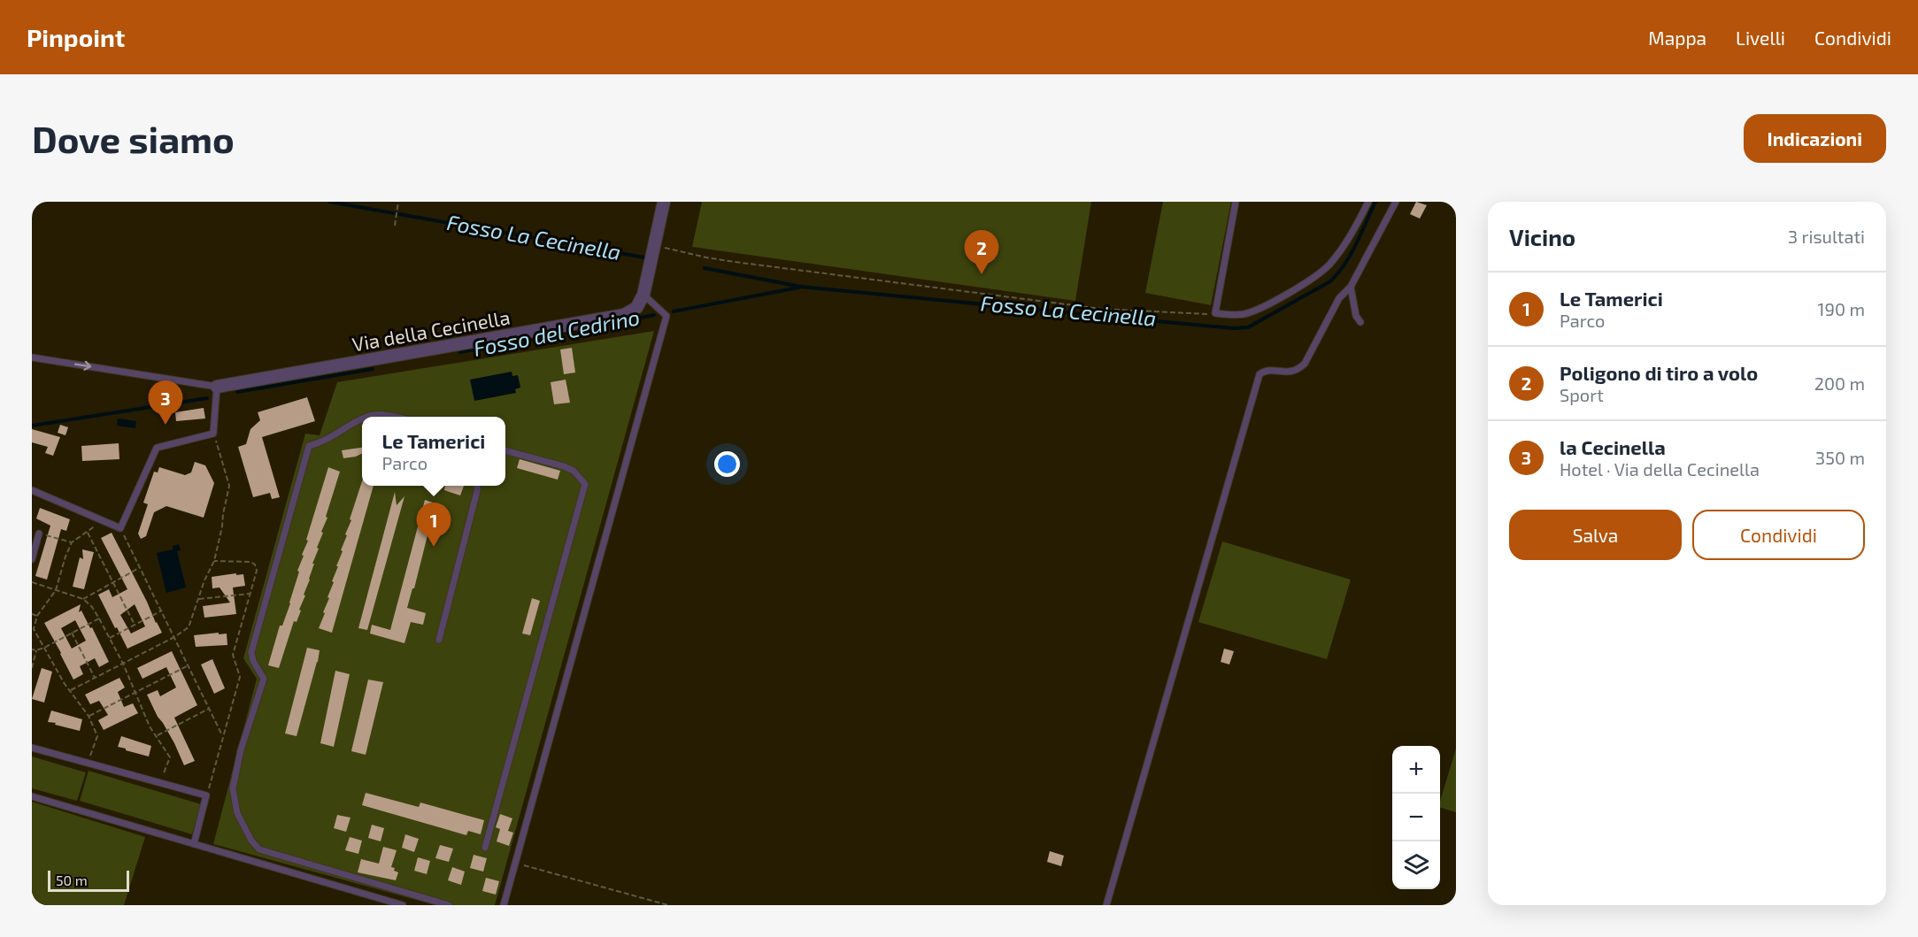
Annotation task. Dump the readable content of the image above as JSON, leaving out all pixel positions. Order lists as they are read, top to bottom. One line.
{"streets":{"street":["Via della Cecinella"]},"water":["Fosso La Cecinella","Fosso del Cedrino"],"scale_bar":"50 m","page":{"header":"Pinpoint","nav":["Mappa","Livelli","Condividi"],"buttons":["Indicazioni",["Salva","Condividi"]],"title":"Dove siamo","heading":["Vicino","3 risultati"],"pins":["2","3","1"],"list":[{"mark":"1","name":"Le Tamerici","note":"Parco","value":"190 m"},{"mark":"2","name":"Poligono di tiro a volo","note":"Sport","value":"200 m"},{"mark":"3","name":"la Cecinella","note":"Hotel · Via della Cecinella","value":"350 m"}],"popup":["Le Tamerici","Parco"],"map_buttons":["+","−"],"scale":"50 m"}}
